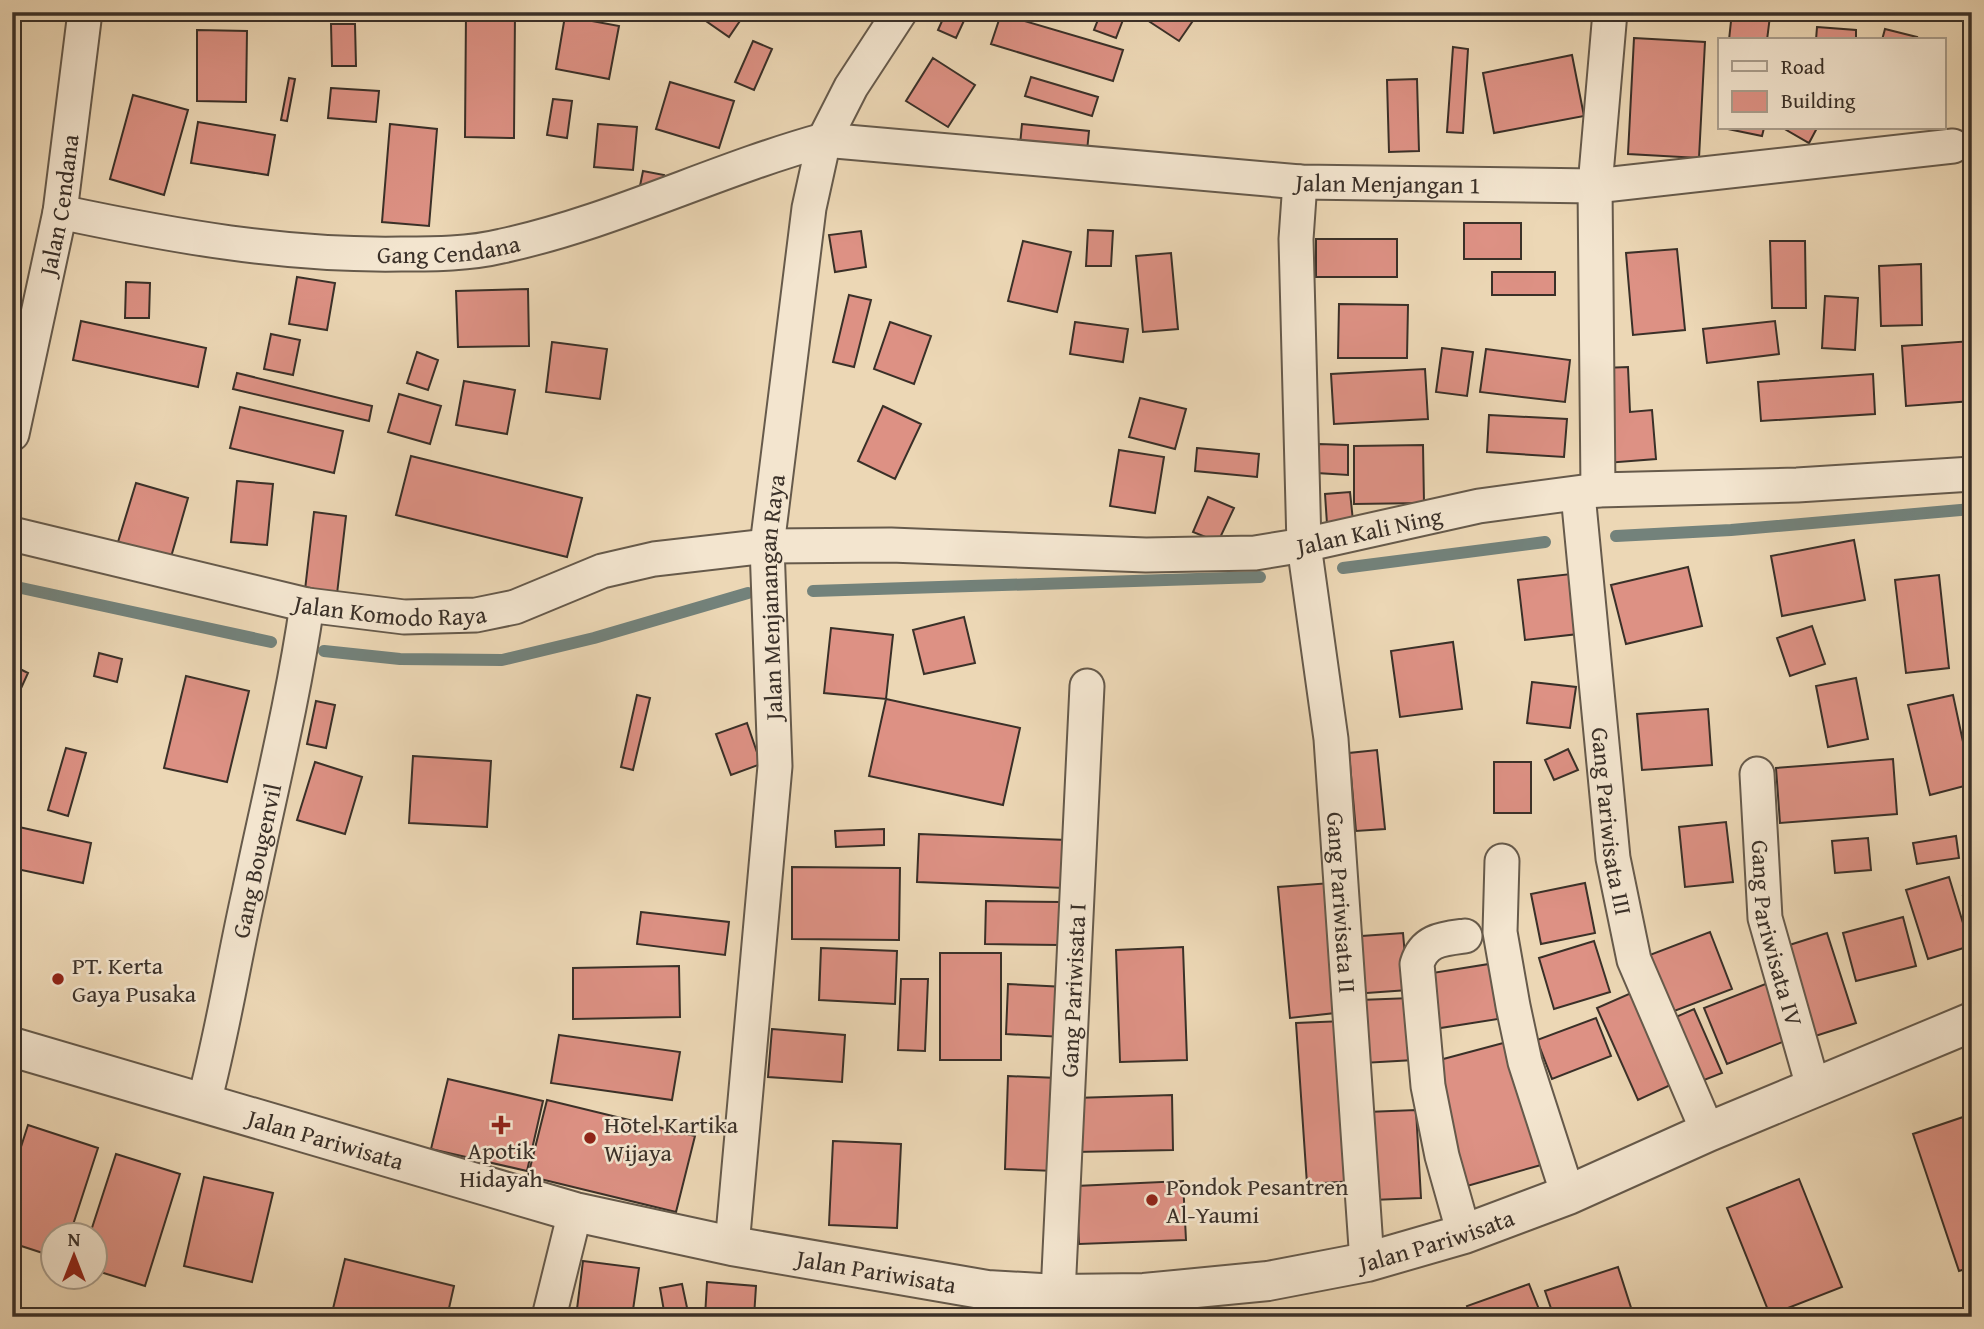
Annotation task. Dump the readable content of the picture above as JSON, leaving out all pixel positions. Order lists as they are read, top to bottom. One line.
{"streets":{"street":["Jalan Menjangan 1","Jalan Cendana","Gang Cendana","Jalan Kali Ning","Jalan Menjanangan Raya","Jalan Komodo Raya","Gang Pariwisata III","Gang Bougenvil","Gang Pariwisata II","Gang Pariwisata IV","Gang Pariwisata I","Jalan Pariwisata"]},"crossings":[["Jalan Menjangan 1","Gang Cendana"],["Jalan Menjangan 1","Jalan Menjanangan Raya"],["Jalan Menjangan 1","Gang Pariwisata III"],["Jalan Menjangan 1","Gang Pariwisata II"],["Jalan Cendana","Gang Cendana"],["Gang Cendana","Jalan Menjanangan Raya"],["Jalan Kali Ning","Jalan Menjanangan Raya"],["Jalan Kali Ning","Jalan Komodo Raya"],["Jalan Kali Ning","Gang Pariwisata III"],["Jalan Kali Ning","Gang Pariwisata II"],["Jalan Menjanangan Raya","Jalan Komodo Raya"],["Jalan Menjanangan Raya","Jalan Pariwisata"],["Jalan Komodo Raya","Gang Bougenvil"],["Gang Pariwisata III","Jalan Pariwisata"],["Gang Bougenvil","Jalan Pariwisata"],["Gang Pariwisata II","Jalan Pariwisata"],["Gang Pariwisata IV","Jalan Pariwisata"],["Gang Pariwisata I","Jalan Pariwisata"]],"places":{"other":["PT. Kerta Gaya Pusaka","Hotel Kartika Wijaya","Pondok Pesantren Al-Yaumi"],"health":["Apotik Hidayah"]},"legend":["Road","Building"],"north":"top"}
